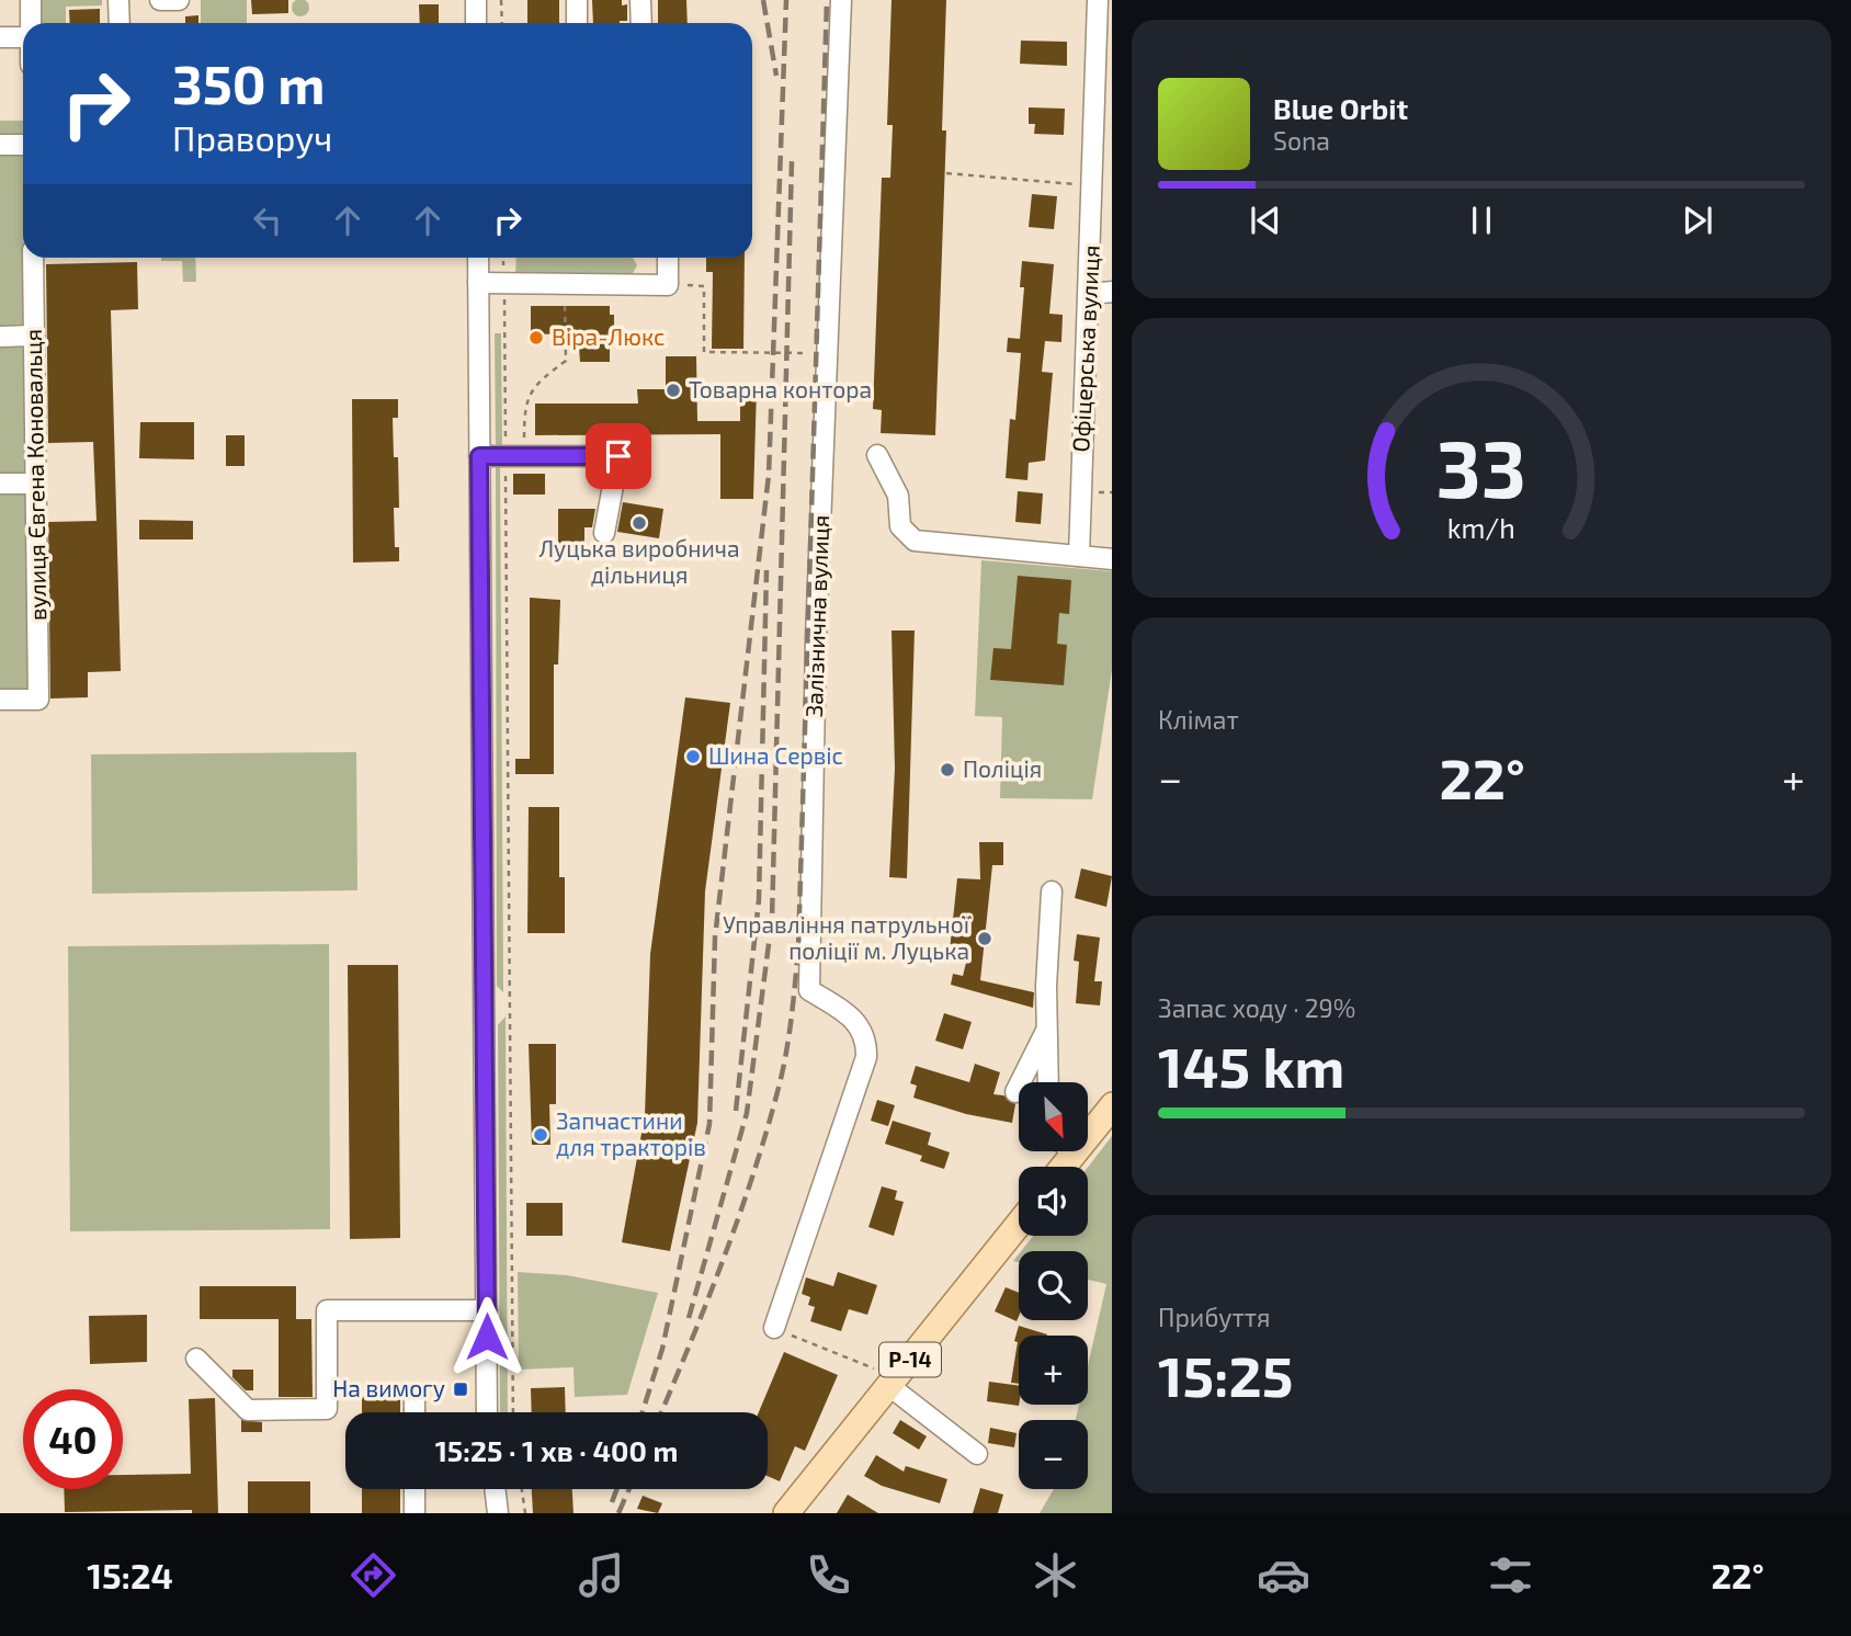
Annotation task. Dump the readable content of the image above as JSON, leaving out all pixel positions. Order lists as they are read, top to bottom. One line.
{"streets":{"main road":["Р-14"],"street":["Офіцерська вулиця","вулиця Євгена Коновальця","Залізнична вулиця"]},"places":{"other":["Віра-Люкс","Товарна контора","Луцька виробнича дільниця","Шина Сервіс","Поліція","Управління патрульної поліції м. Луцька","Запчастини для тракторів"],"transit":["На вимогу"]},"north":"bottom right","page":{"turn":["350 m","Праворуч"],"song":["Blue Orbit","Sona"],"tile":["Клімат",["Запас ходу · 29%","145 km"],["Прибуття","15:25"]],"heat":["−","22°","+"],"map_buttons":["+","−"],"limit":"40","trip":"15:25 · 1 хв · 400 m","tabs":["15:24","22°"],"gauge":["33","km/h"]}}
